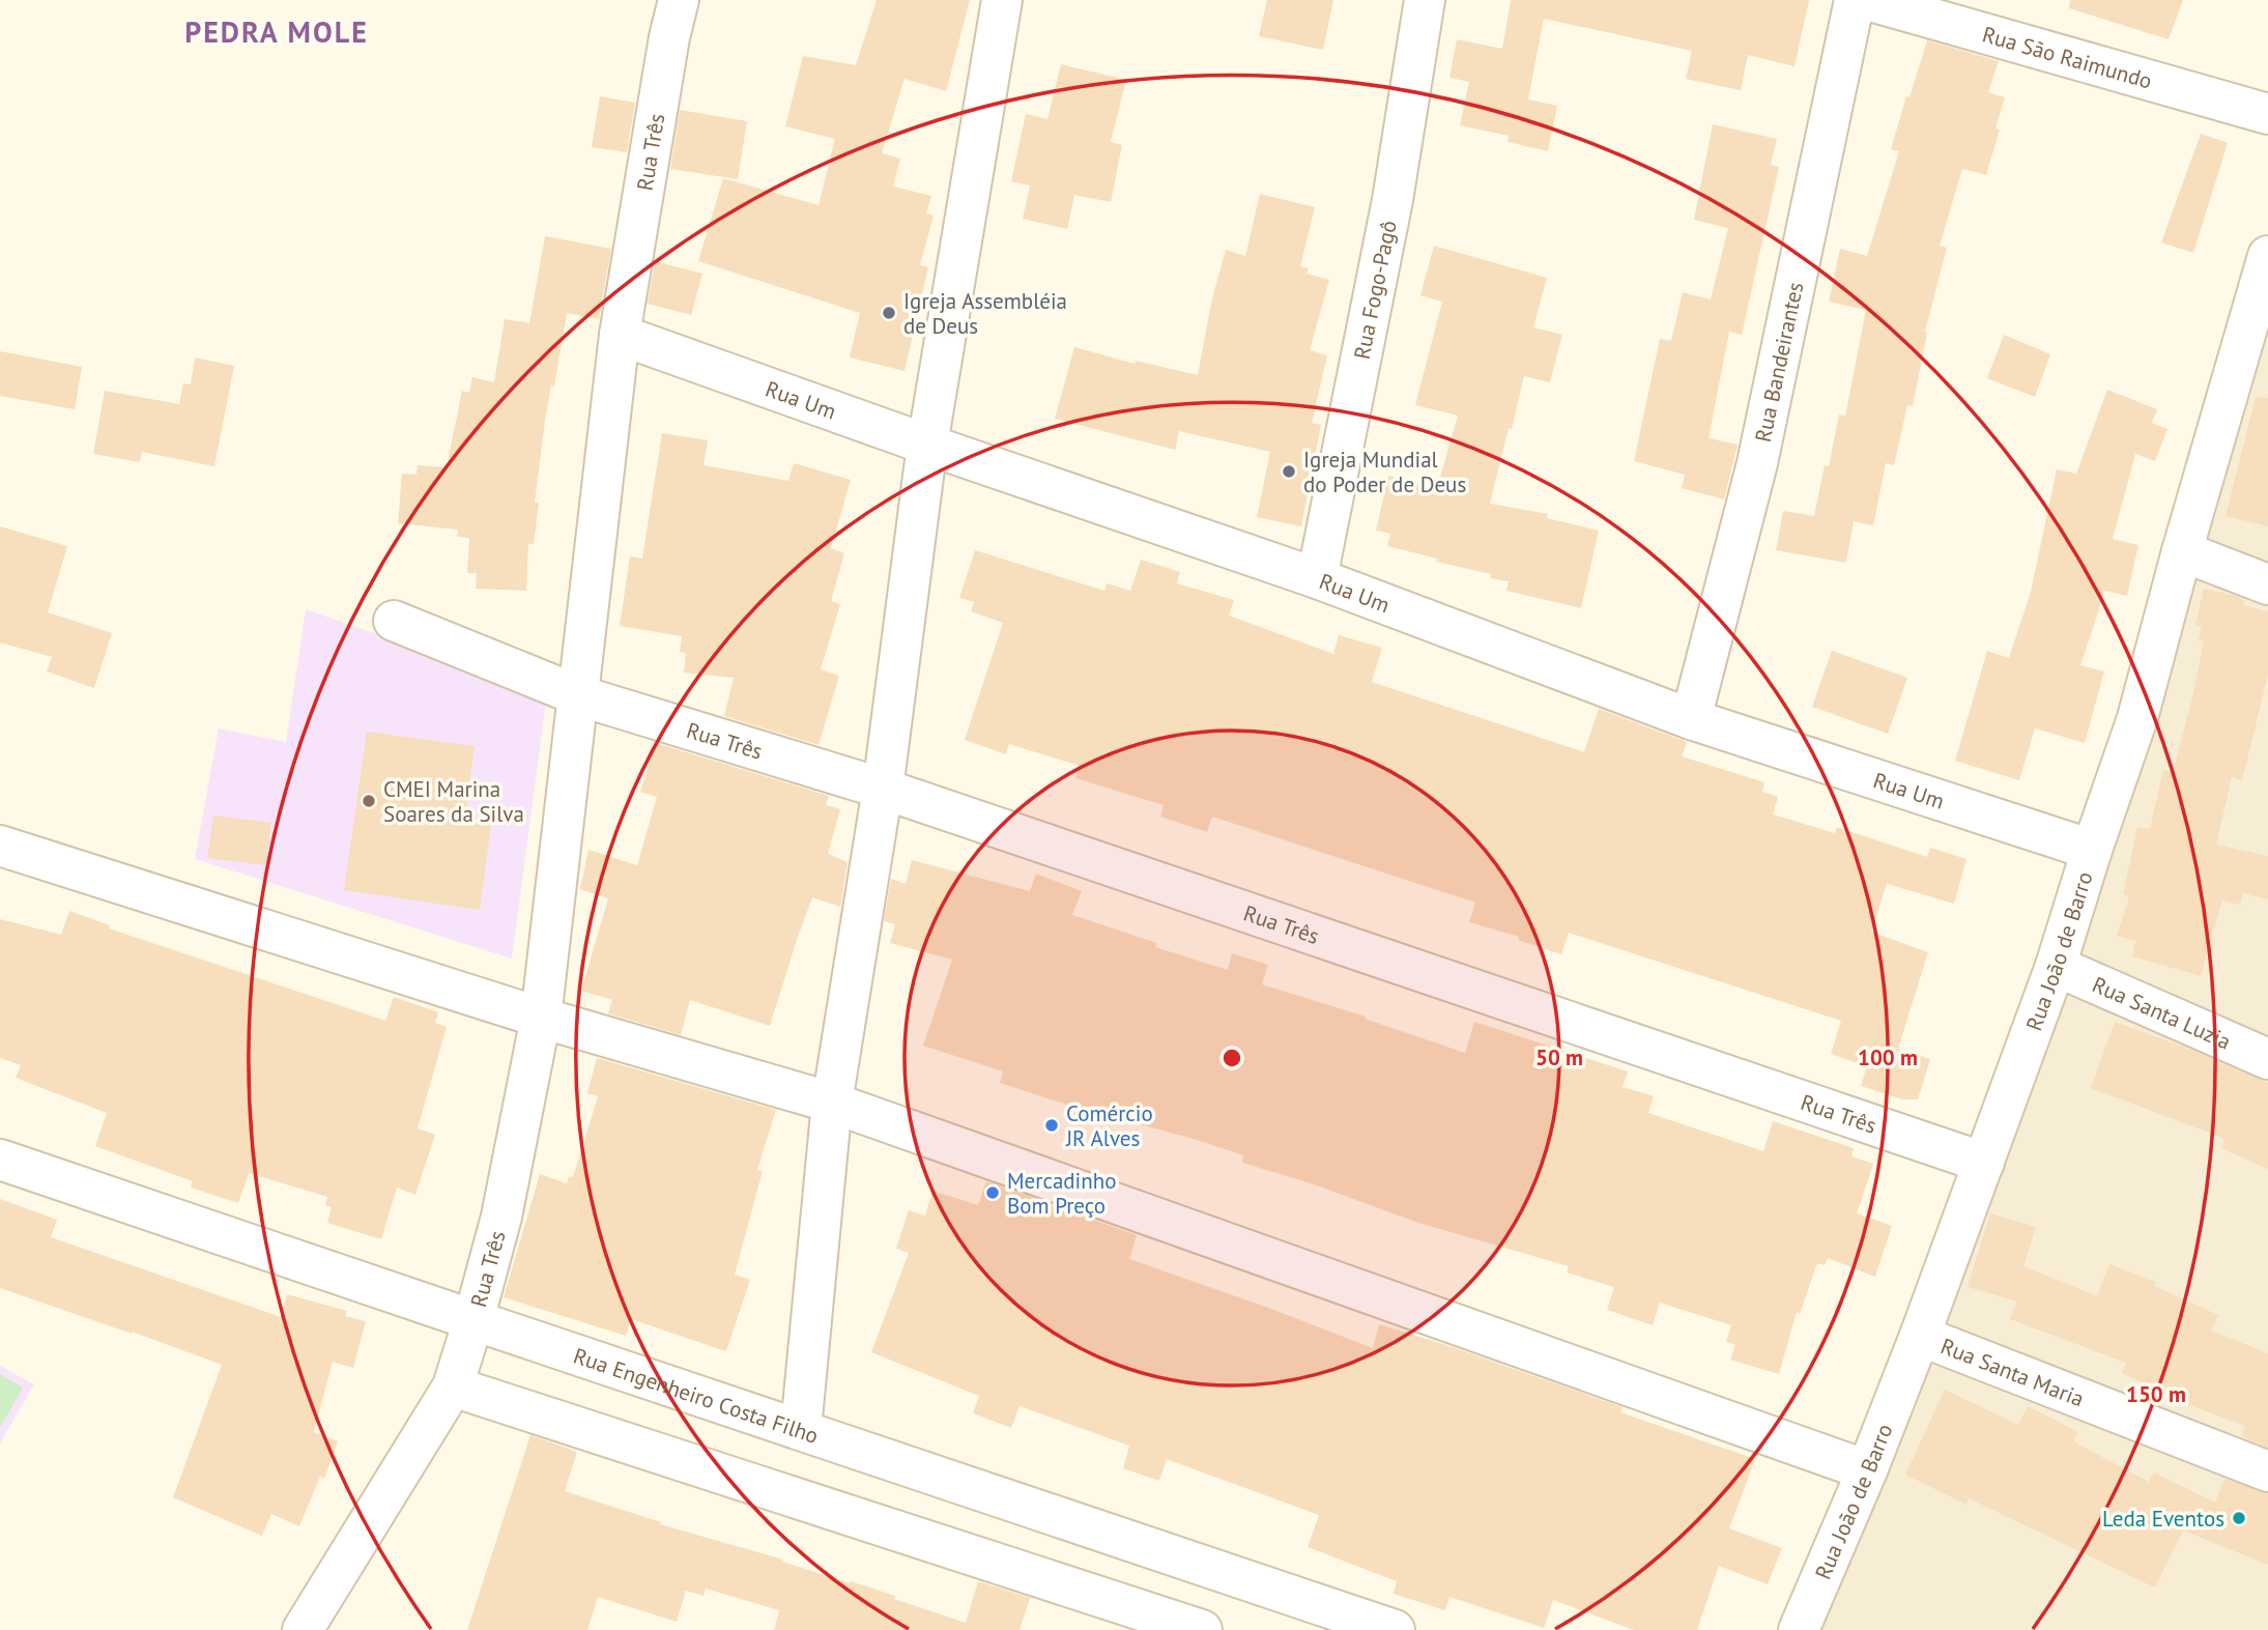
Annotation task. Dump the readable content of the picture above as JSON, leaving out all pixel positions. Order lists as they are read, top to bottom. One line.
{"streets":{"street":["Rua São Raimundo","Rua Três","Rua Fogo-Pagô","Rua Bandeirantes","Rua Um","Rua João de Barro","Rua Santa Luzia","Rua Santa Maria","Rua Engenheiro Costa Filho"]},"crossings":[["Rua Três","Rua Um"],["Rua Três","Rua João de Barro"],["Rua Três","Rua Engenheiro Costa Filho"],["Rua Fogo-Pagô","Rua Um"],["Rua Bandeirantes","Rua Um"],["Rua Um","Rua João de Barro"],["Rua João de Barro","Rua Santa Luzia"],["Rua João de Barro","Rua Santa Maria"]],"districts":["PEDRA MOLE"],"places":["Igreja Assembléia de Deus","Igreja Mundial do Poder de Deus","CMEI Marina Soares da Silva","Comércio JR Alves","Mercadinho Bom Preço","Leda Eventos"],"rings":["50 m","100 m","150 m"]}
